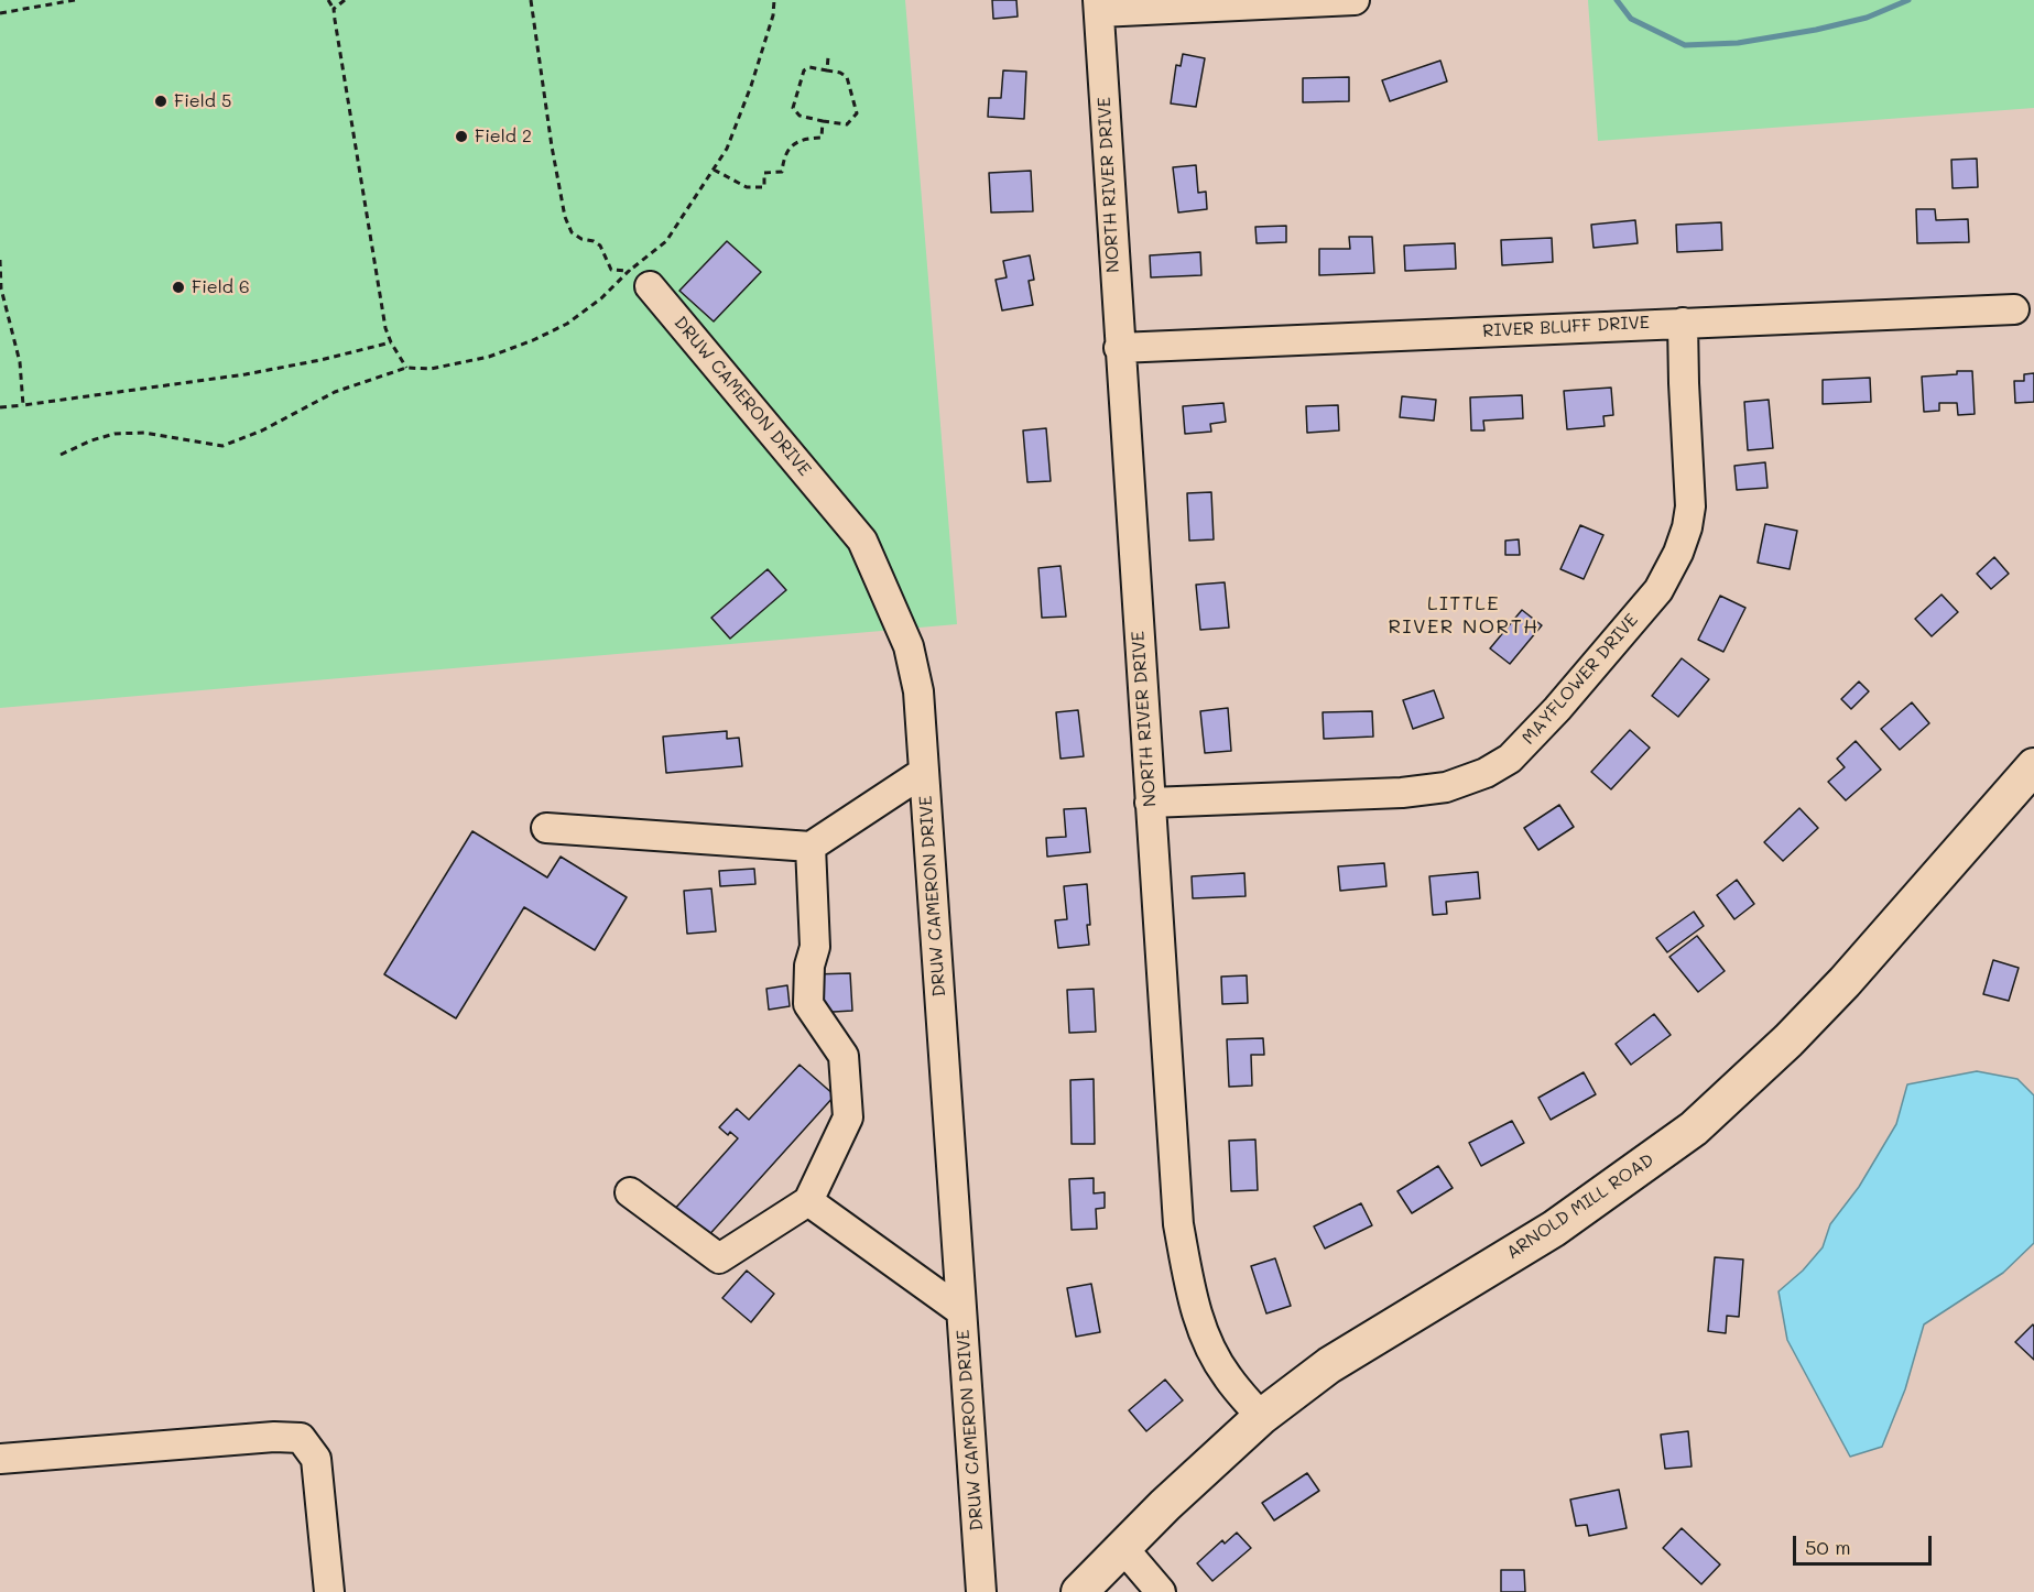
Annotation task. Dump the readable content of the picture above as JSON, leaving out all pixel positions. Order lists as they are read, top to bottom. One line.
{"streets":{"main road":["ARNOLD MILL ROAD"],"street":["NORTH RIVER DRIVE","RIVER BLUFF DRIVE","DRUW CAMERON DRIVE","MAYFLOWER DRIVE"]},"crossings":[["NORTH RIVER DRIVE","RIVER BLUFF DRIVE"],["NORTH RIVER DRIVE","MAYFLOWER DRIVE"],["NORTH RIVER DRIVE","ARNOLD MILL ROAD"],["RIVER BLUFF DRIVE","MAYFLOWER DRIVE"]],"districts":["LITTLE RIVER NORTH"],"places":["Field 5","Field 2","Field 6"],"scale_bar":"50 m"}
